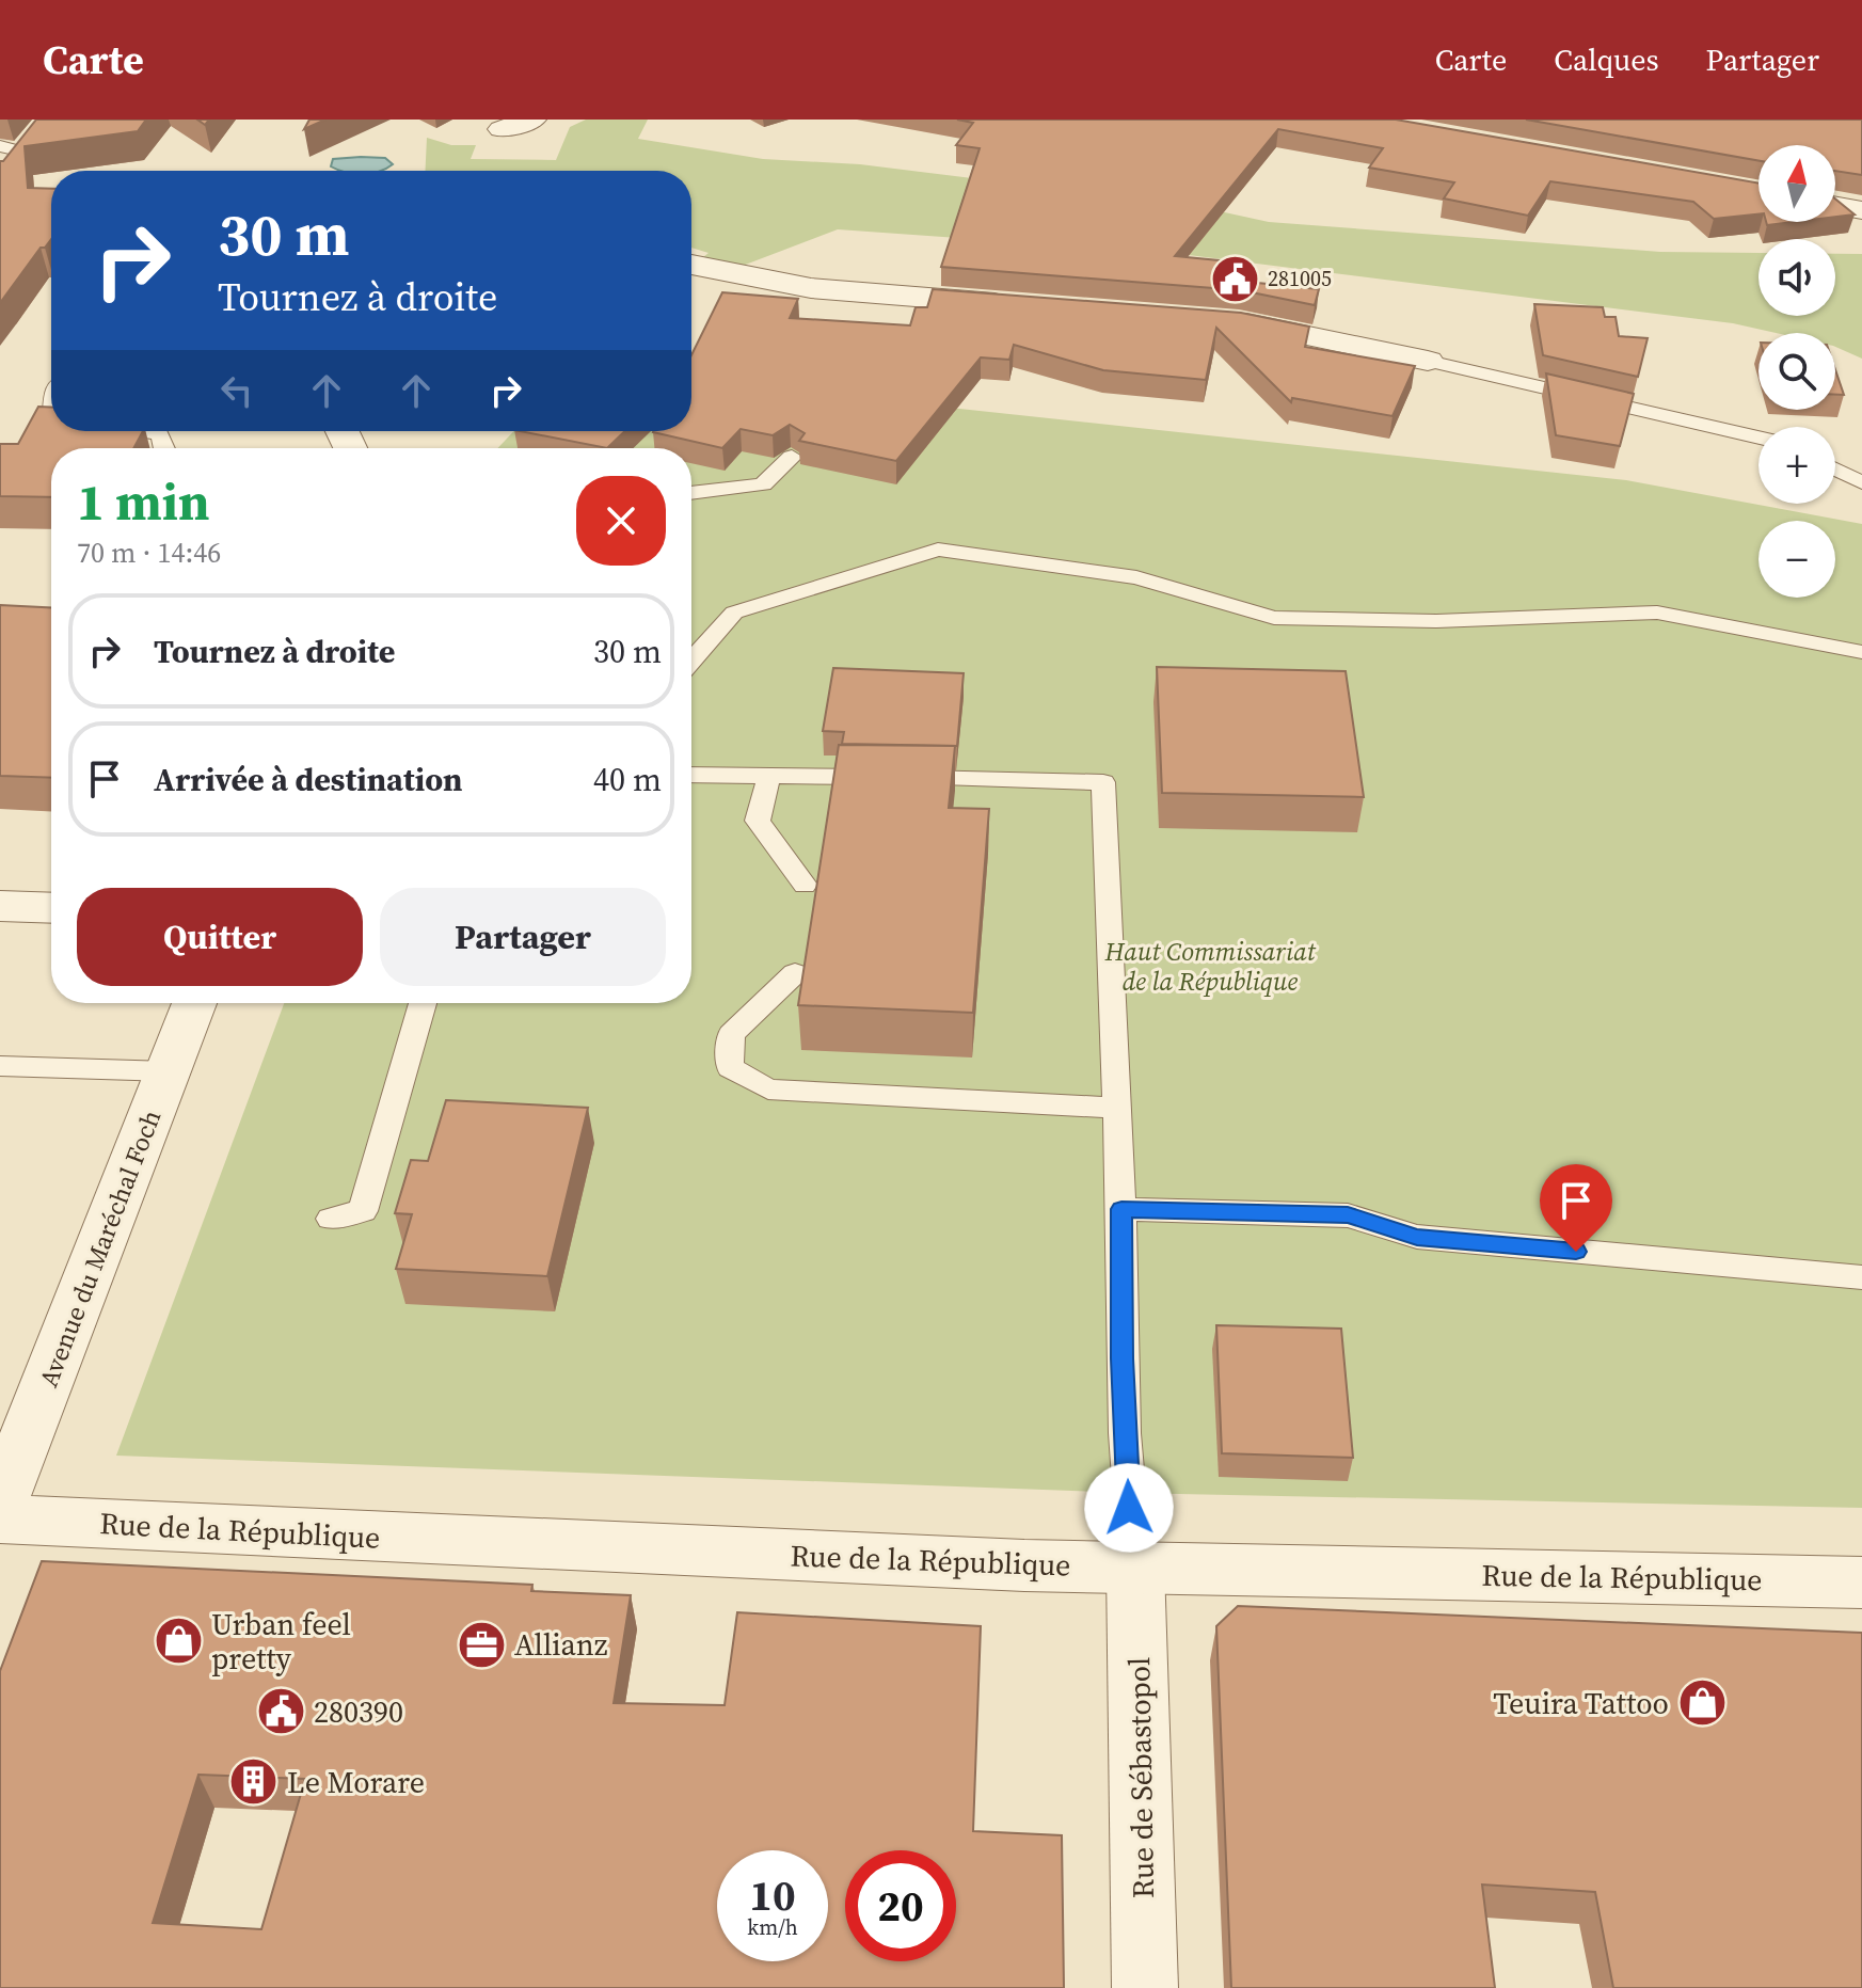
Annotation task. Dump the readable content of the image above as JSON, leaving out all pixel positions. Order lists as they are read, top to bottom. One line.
{"streets":{"street":["Avenue du Maréchal Foch","Rue de la République","Rue de Sébastopol"]},"crossings":[["Rue de la République","Rue de Sébastopol"]],"parks":["Haut Commissariat de la République"],"places":{"public building":["281005","280390"],"shop":["Urban feel pretty","Teuira Tattoo"],"office":["Allianz"],"building":["Le Morare"]},"north":"top","page":{"header":"Carte","nav":["Carte","Calques","Partager"],"map_buttons":["+","−"],"turn":["30 m","Tournez à droite"],"heading":["1 min","70 m · 14:46"],"list":[{"name":"Tournez à droite","value":"30 m"},{"name":"Arrivée à destination","value":"40 m"}],"buttons":["Quitter","Partager"],"speed":"10 km/h","limit":"20"}}
